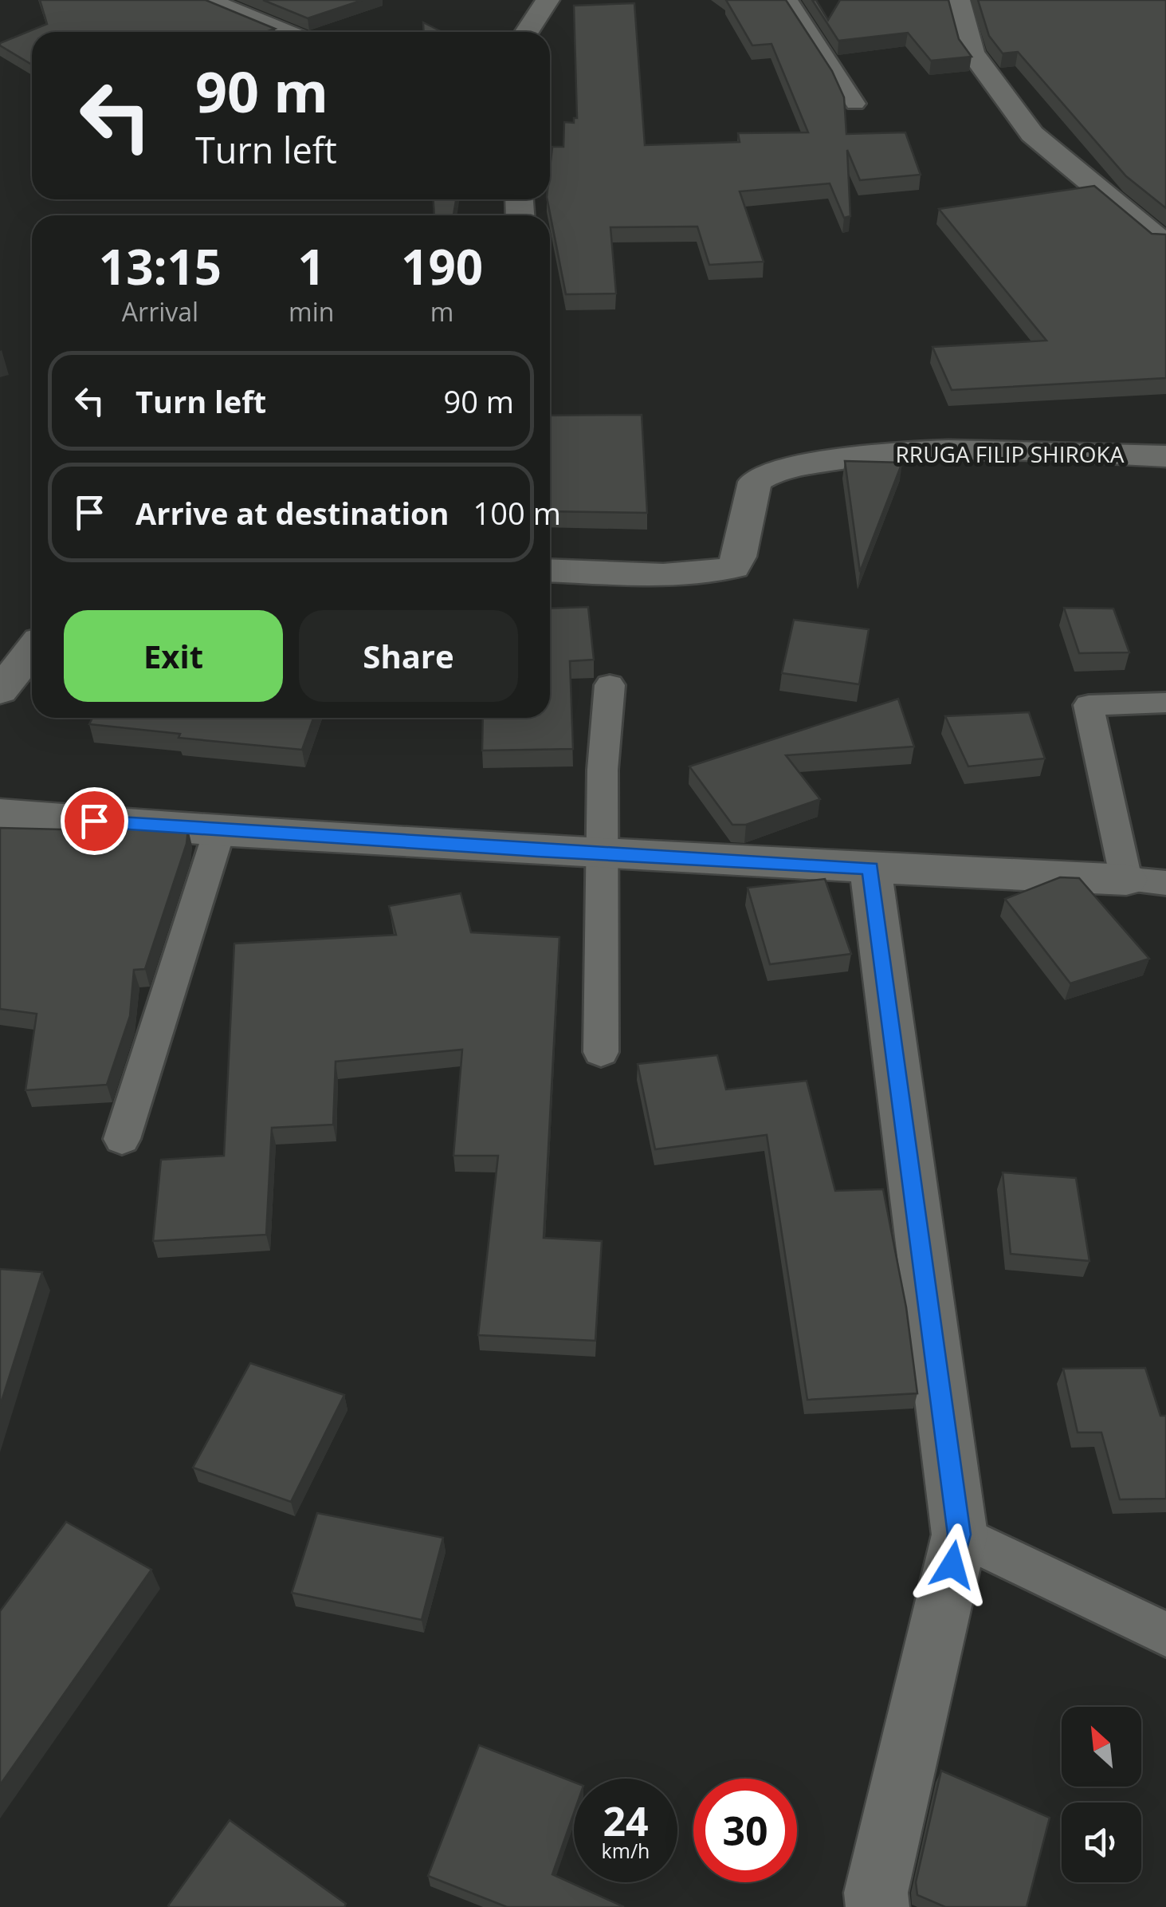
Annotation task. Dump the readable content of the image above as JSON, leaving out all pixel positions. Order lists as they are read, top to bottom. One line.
{"streets":{"street":["RRUGA FILIP SHIROKA"]},"north":"top left","page":{"turn":["90 m","Turn left"],"eta":["13:15","Arrival","1","min","190","m"],"list":[{"name":"Turn left","value":"90 m"},{"name":"Arrive at destination","value":"100 m"}],"buttons":["Exit","Share"],"speed":"24 km/h","limit":"30"}}
